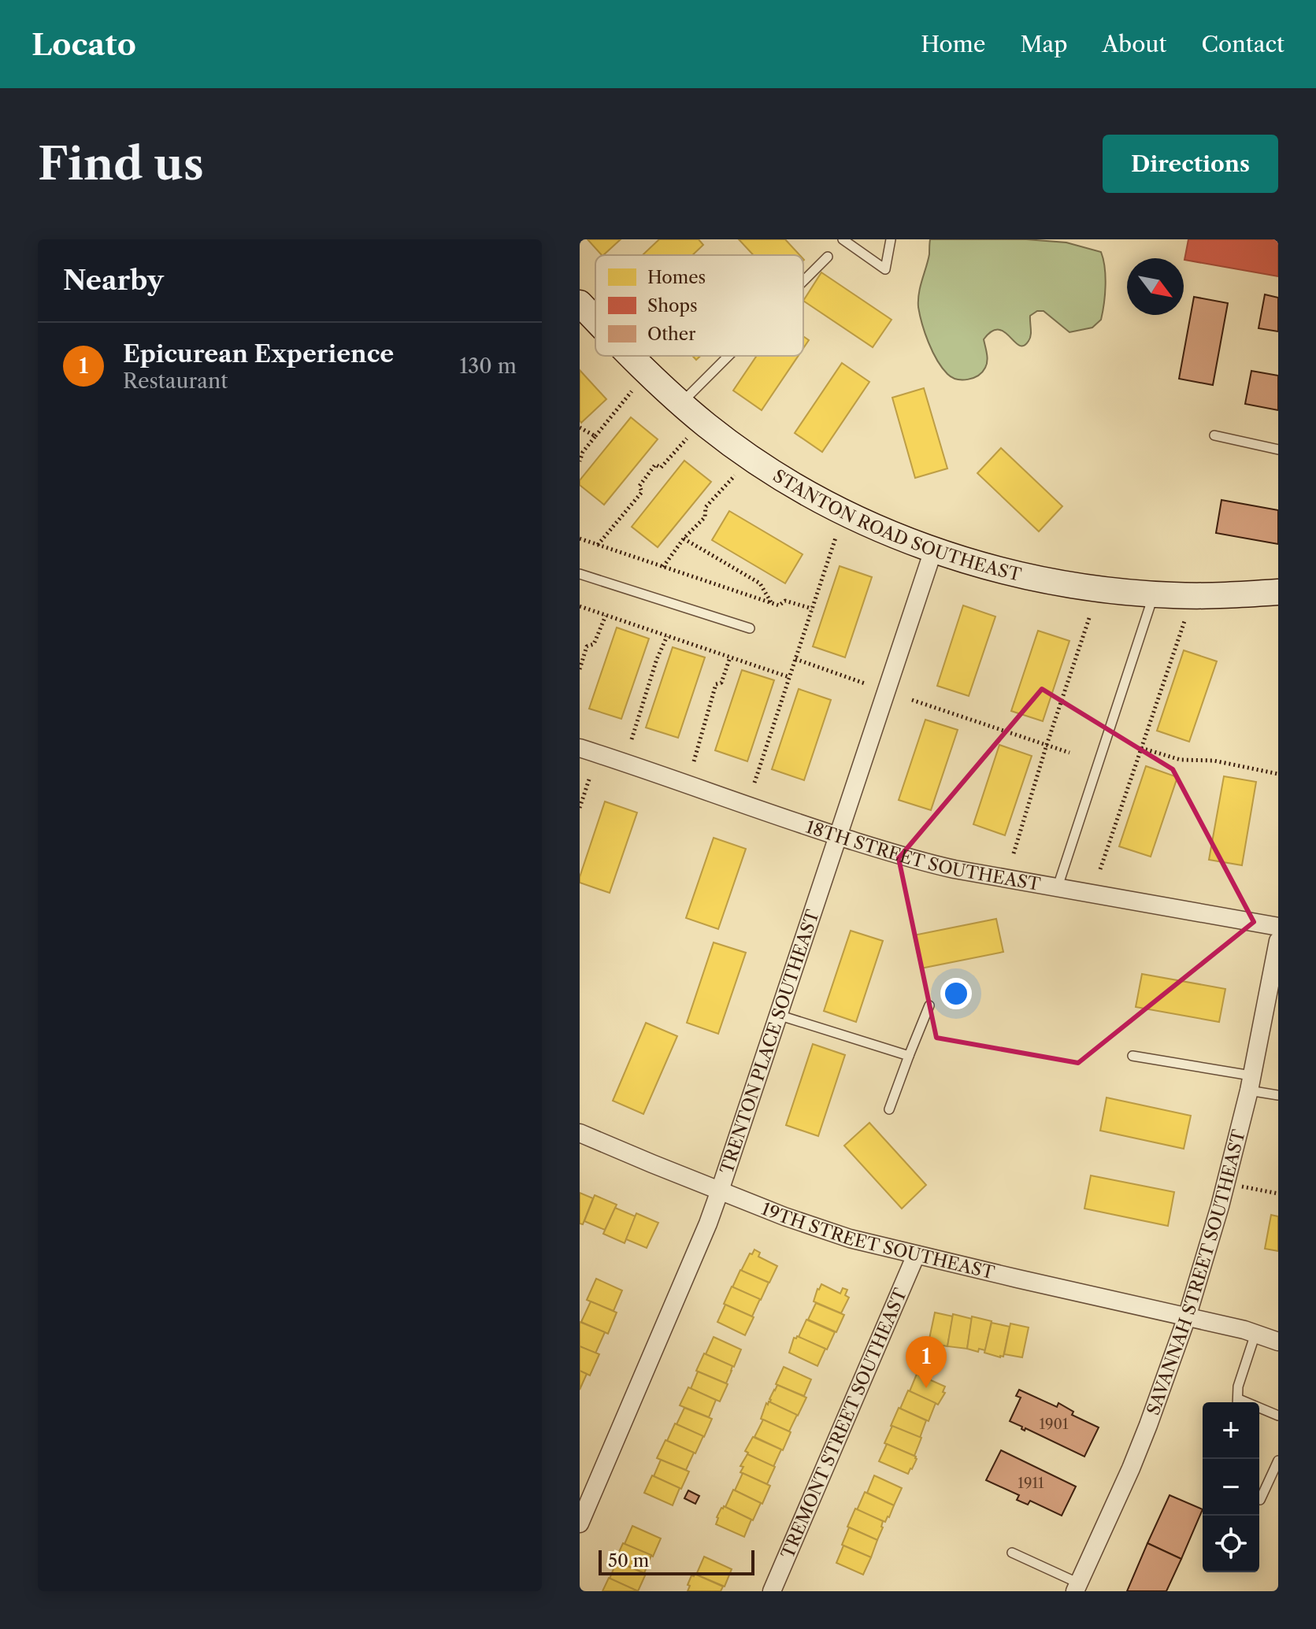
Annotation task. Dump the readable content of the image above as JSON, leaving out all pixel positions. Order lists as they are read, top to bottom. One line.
{"streets":{"street":["STANTON ROAD SOUTHEAST","18TH STREET SOUTHEAST","TRENTON PLACE SOUTHEAST","19TH STREET SOUTHEAST","SAVANNAH STREET SOUTHEAST","TREMONT STREET SOUTHEAST"]},"crossings":[["STANTON ROAD SOUTHEAST","TRENTON PLACE SOUTHEAST"],["18TH STREET SOUTHEAST","TRENTON PLACE SOUTHEAST"],["TRENTON PLACE SOUTHEAST","19TH STREET SOUTHEAST"],["19TH STREET SOUTHEAST","SAVANNAH STREET SOUTHEAST"],["19TH STREET SOUTHEAST","TREMONT STREET SOUTHEAST"]],"house_numbers":["1901","1911"],"legend":["Homes","Shops","Other"],"scale_bar":"50 m","north":"bottom right","page":{"header":"Locato","nav":["Home","Map","About","Contact"],"buttons":"Directions","title":"Find us","heading":"Nearby","list":[{"mark":"1","name":"Epicurean Experience","note":"Restaurant","value":"130 m"}],"pins":"1","map_buttons":["+","−"],"scale":"50 m"}}
